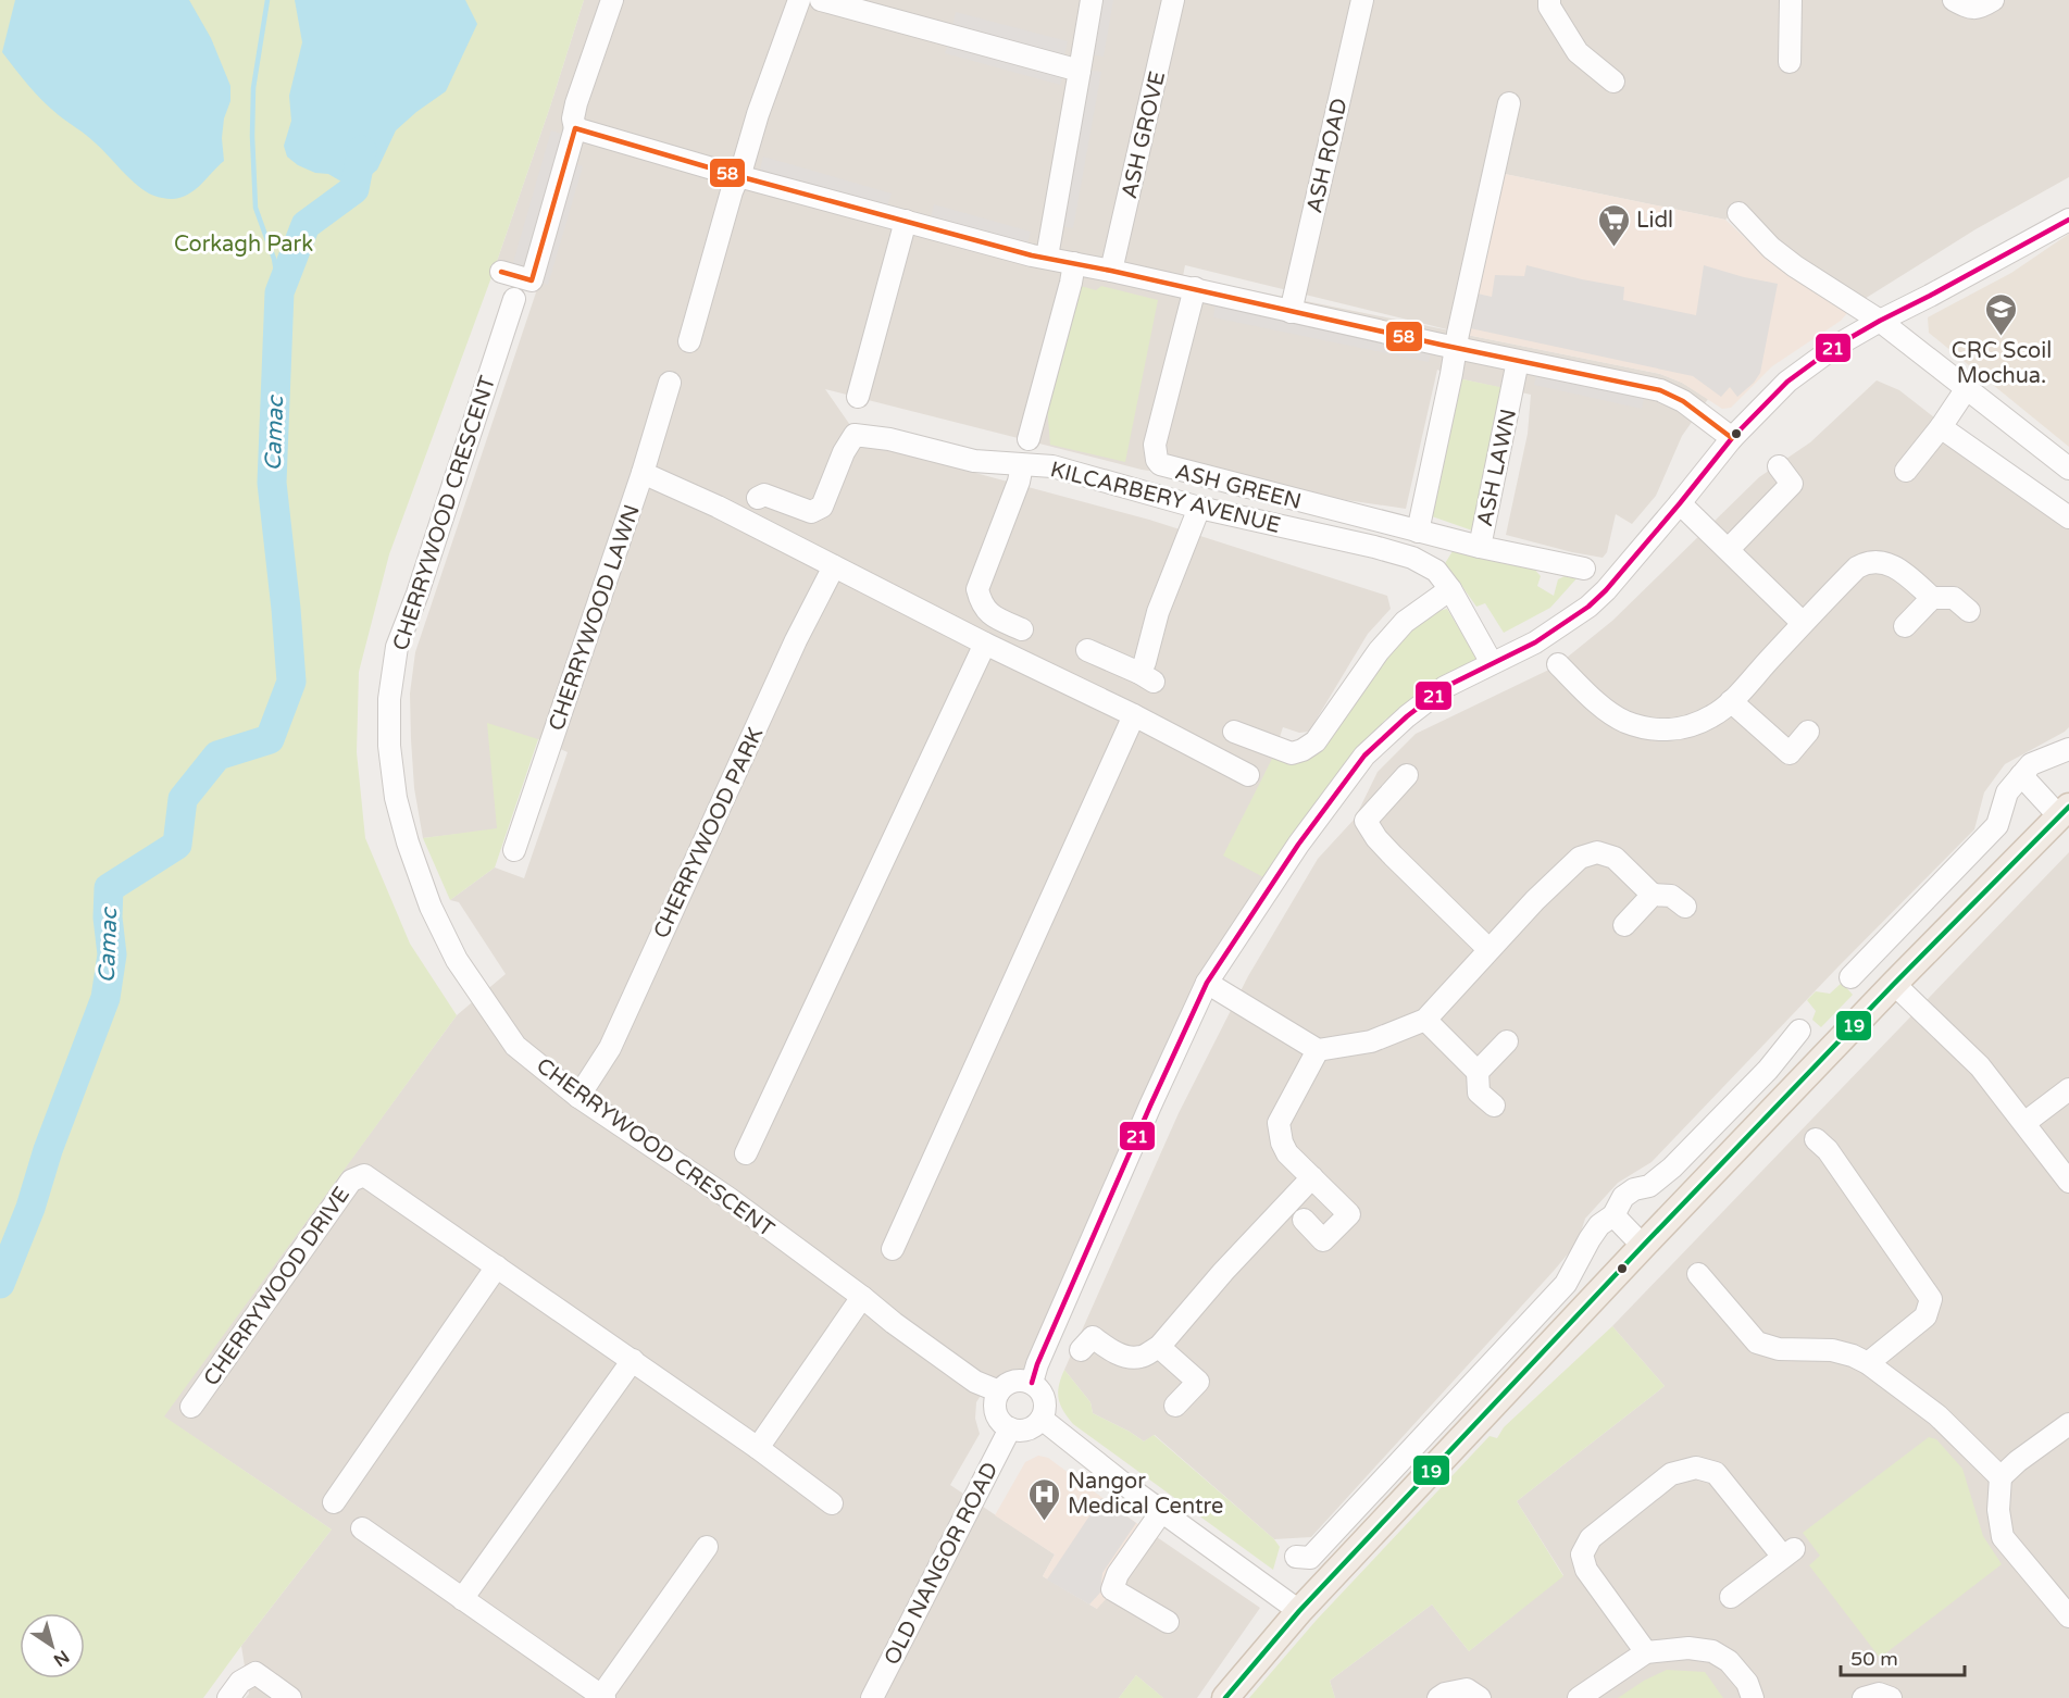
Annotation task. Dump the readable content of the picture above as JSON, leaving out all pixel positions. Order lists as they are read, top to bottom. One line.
{"streets":{"street":["ASH GROVE","ASH ROAD","ASH LAWN","ASH GREEN","KILCARBERY AVENUE","CHERRYWOOD CRESCENT","CHERRYWOOD LAWN","CHERRYWOOD PARK","CHERRYWOOD DRIVE","OLD NANGOR ROAD"]},"crossings":[["ASH LAWN","ASH GREEN"],["CHERRYWOOD CRESCENT","CHERRYWOOD PARK"],["CHERRYWOOD CRESCENT","OLD NANGOR ROAD"]],"water":["Camac"],"parks":["Corkagh Park"],"places":{"supermarket":["Lidl"],"school or university":["CRC Scoil Mochua."],"hospital":["Nangor Medical Centre"]},"lines":["transit line 58","transit line 21","transit line 19"],"scale_bar":"50 m","north":"bottom right"}
